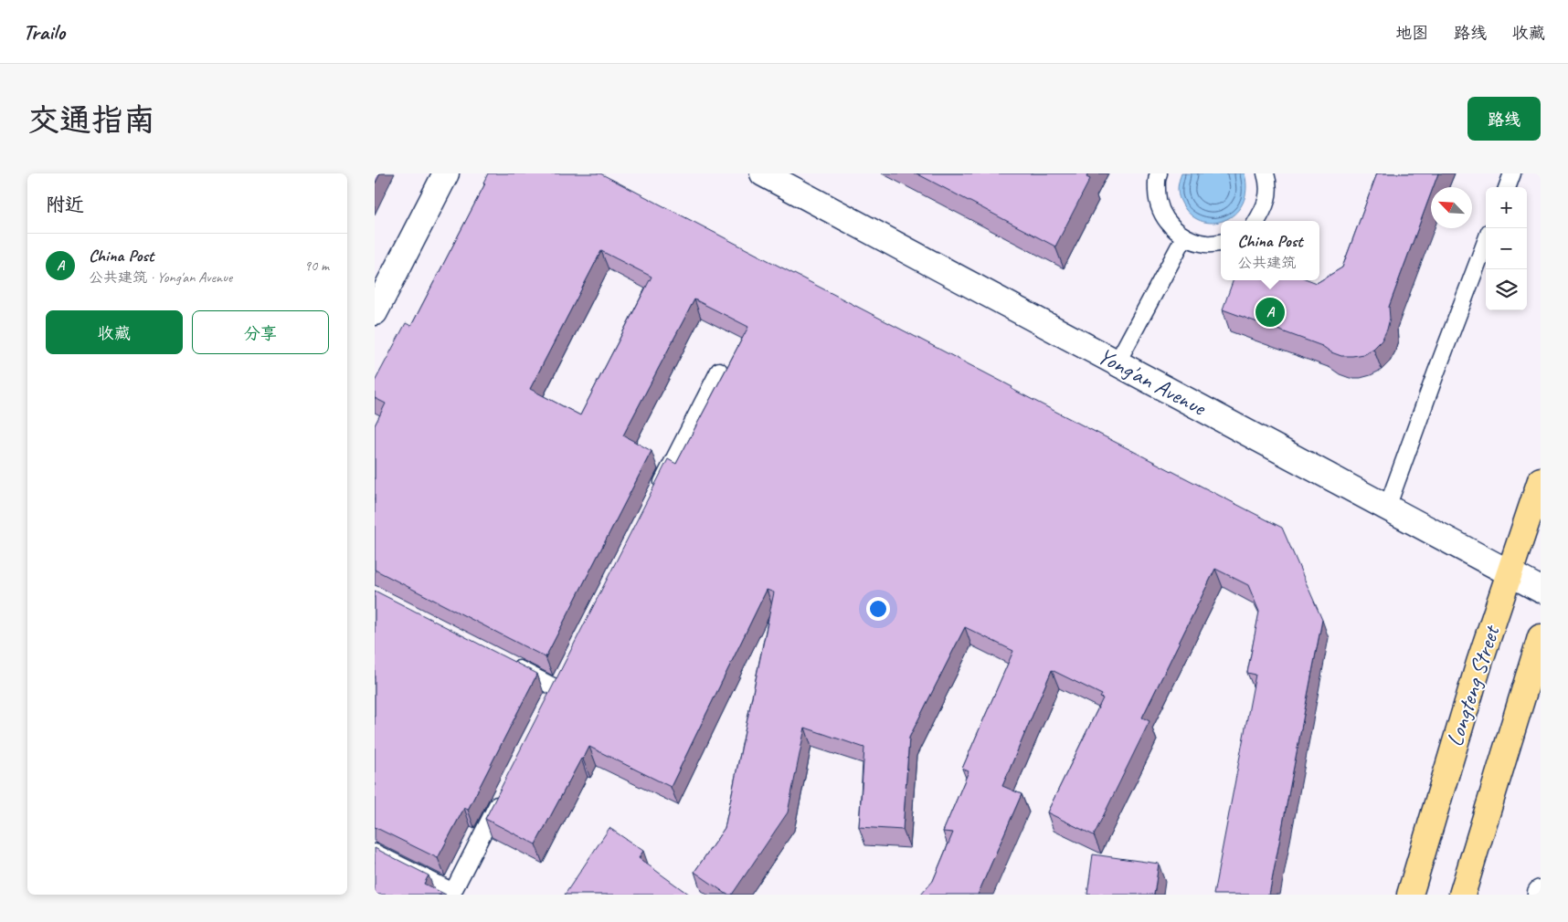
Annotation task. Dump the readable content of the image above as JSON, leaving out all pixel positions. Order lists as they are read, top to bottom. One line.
{"streets":{"highway":["Longteng Street"],"street":["Yong'an Avenue"]},"crossings":[["Yong'an Avenue","Longteng Street"]],"north":"top left","page":{"header":"Trailo","nav":["地图","路线","收藏"],"buttons":["路线",["收藏","分享"]],"title":"交通指南","heading":"附近","map_buttons":["+","−"],"popup":["China Post","公共建筑"],"list":[{"mark":"A","name":"China Post","note":"公共建筑 · Yong'an Avenue","value":"90 m"}],"pins":"A"}}
